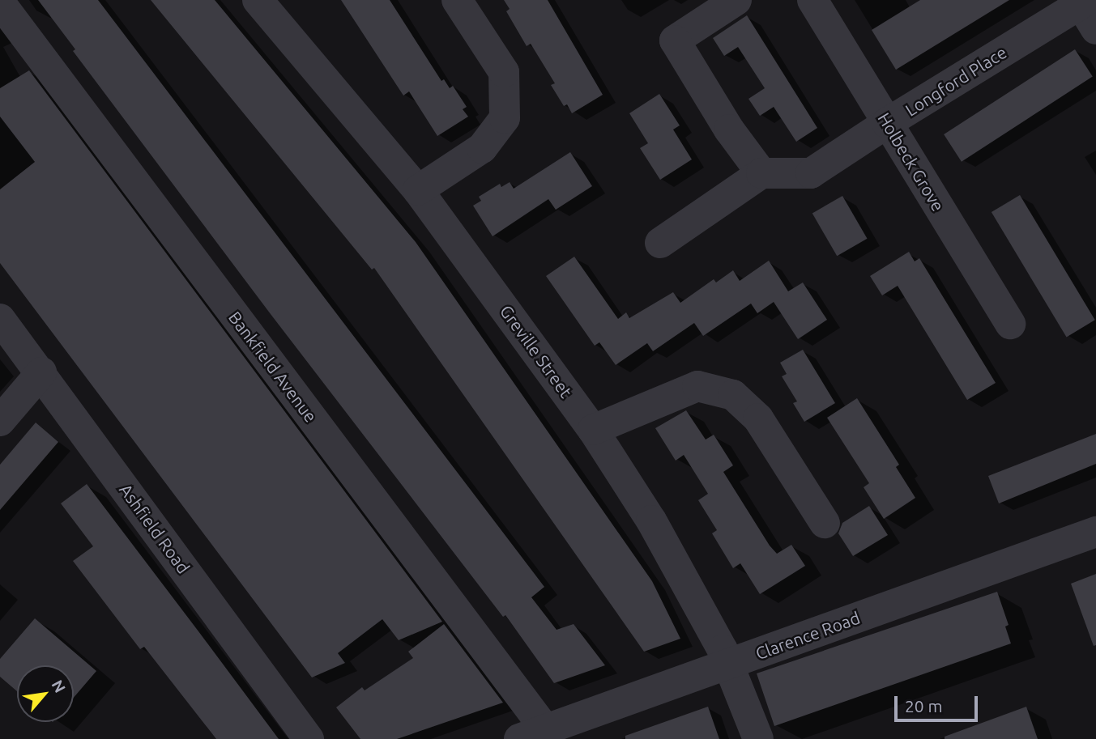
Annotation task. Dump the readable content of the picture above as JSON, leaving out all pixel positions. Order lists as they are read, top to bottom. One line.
{"streets":{"street":["Longford Place","Holbeck Grove","Greville Street","Bankfield Avenue","Ashfield Road","Clarence Road"]},"crossings":[["Longford Place","Holbeck Grove"],["Greville Street","Clarence Road"],["Bankfield Avenue","Clarence Road"]],"scale_bar":"20 m","north":"top right"}
